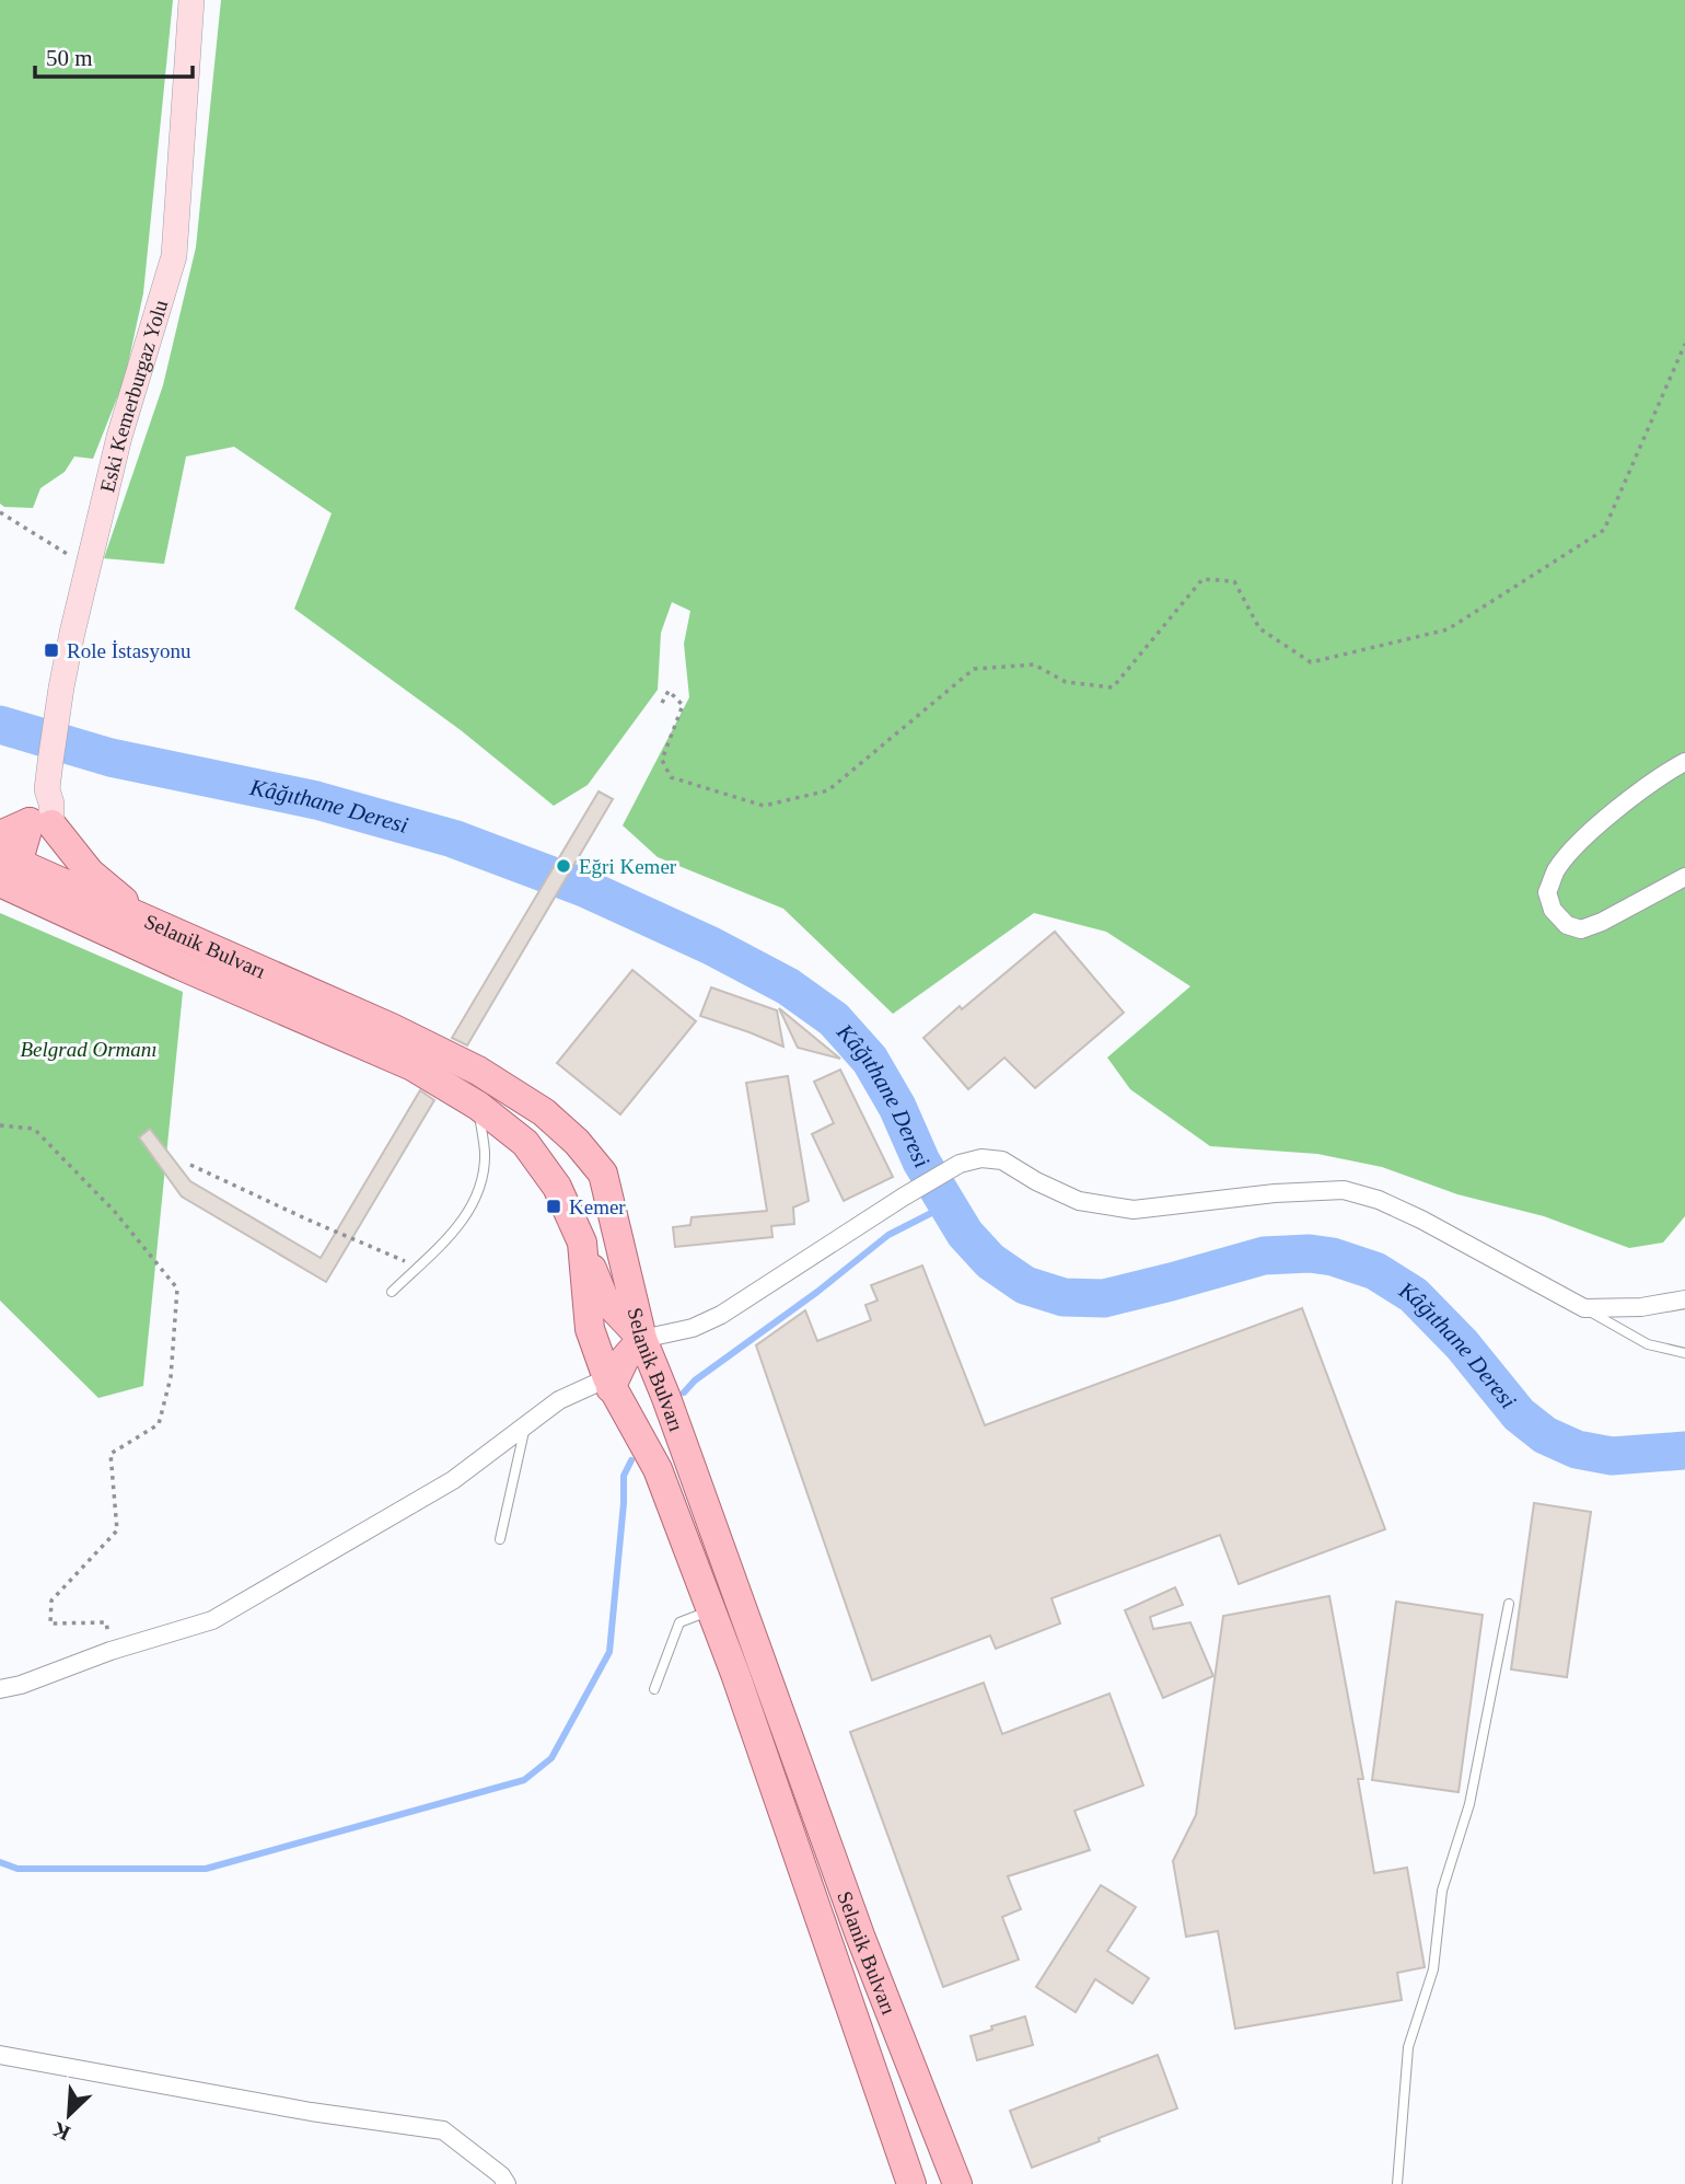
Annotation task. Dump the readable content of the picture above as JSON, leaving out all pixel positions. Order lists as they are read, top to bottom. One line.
{"streets":{"main road":["Eski Kemerburgaz Yolu","Selanik Bulvarı"]},"water":["Kâğıthane Deresi"],"parks":["Belgrad Ormanı"],"places":{"transit":["Role İstasyonu","Kemer"],"other":["Eğri Kemer"]},"scale_bar":"50 m","north":"bottom left"}
